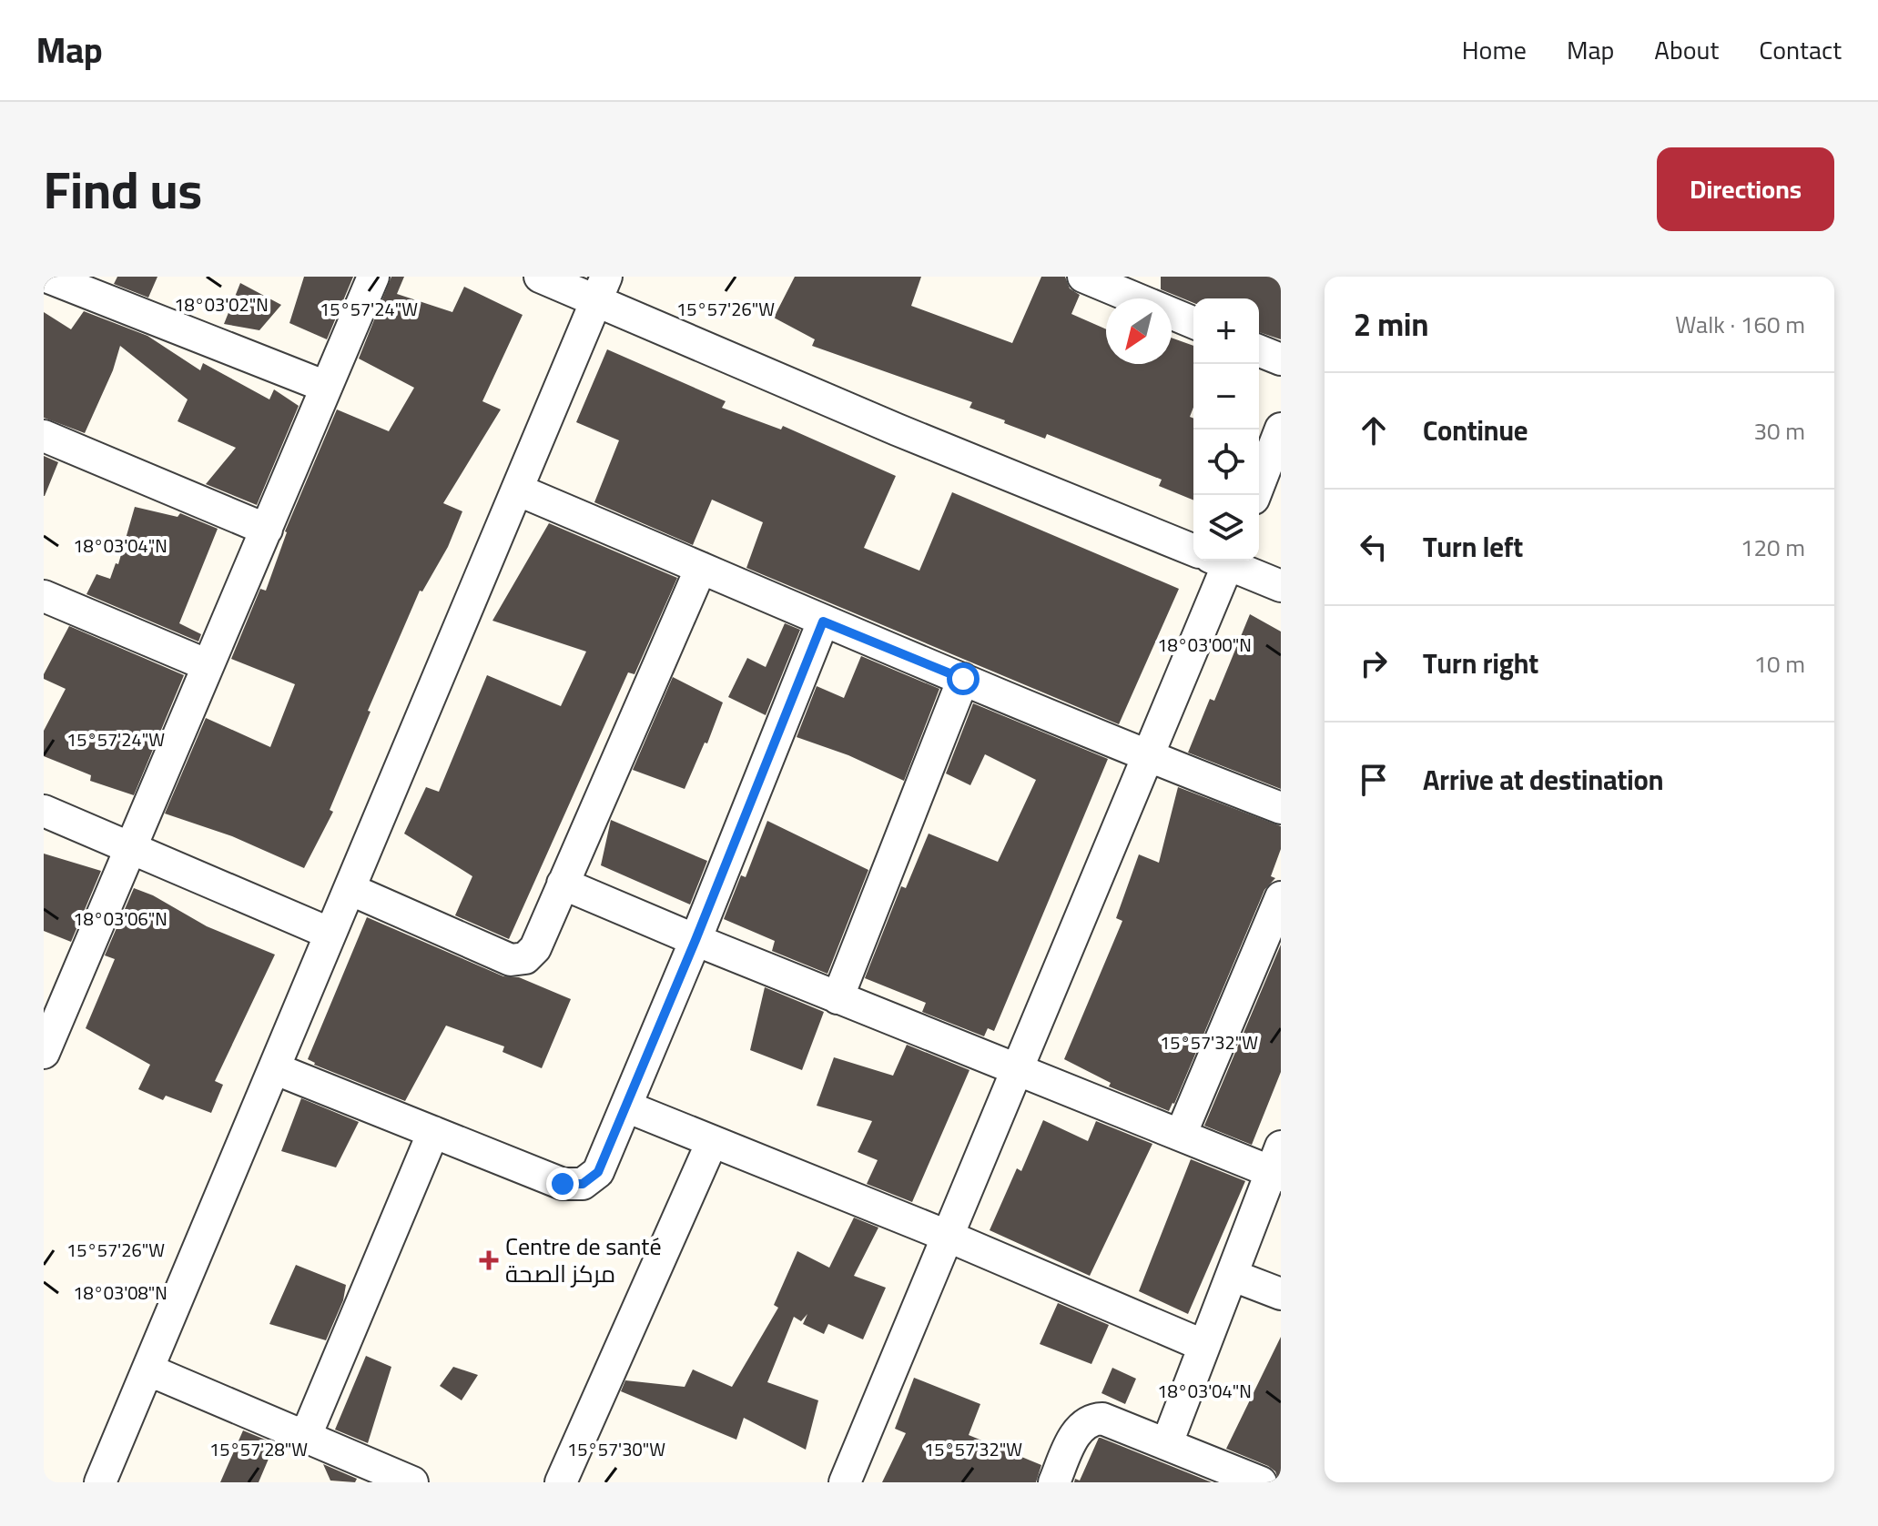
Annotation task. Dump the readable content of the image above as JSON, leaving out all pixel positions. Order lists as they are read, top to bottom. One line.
{"places":{"health":["Centre de santé مركز الصحة"]},"north":"bottom left","page":{"header":"Map","nav":["Home","Map","About","Contact"],"title":"Find us","buttons":"Directions","heading":["2 min","Walk · 160 m"],"map_buttons":["+","−"],"list":[["Continue","30 m"],["Turn left","120 m"],["Turn right","10 m"],"Arrive at destination"]},"coordinates":["18°03'02\"N","15°57'24\"W","15°57'26\"W","18°03'04\"N","18°03'00\"N","18°03'06\"N","15°57'32\"W","18°03'08\"N","15°57'28\"W","15°57'30\"W"]}
